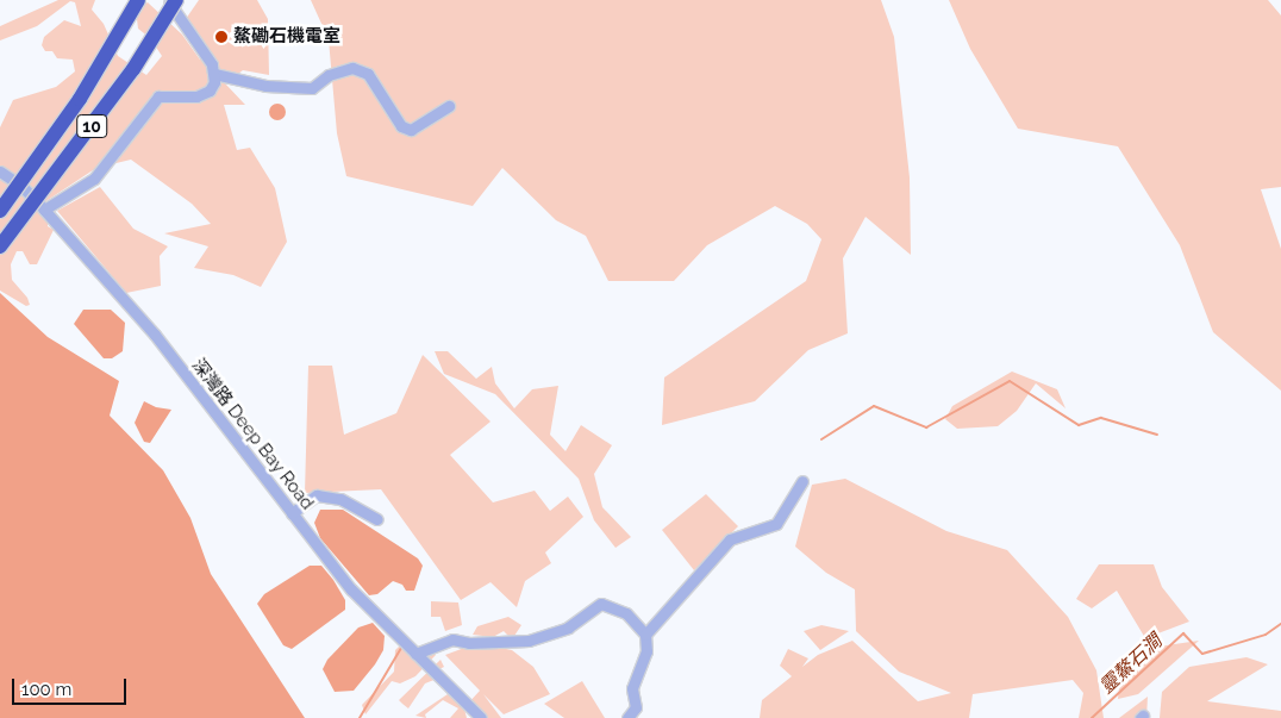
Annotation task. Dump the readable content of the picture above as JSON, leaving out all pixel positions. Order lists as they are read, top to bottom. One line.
{"streets":{"highway":["10"],"street":["深灣路 Deep Bay Road"]},"water":["靈鰲石澗"],"places":["鰲磡石機電室"],"scale_bar":"100 m"}
